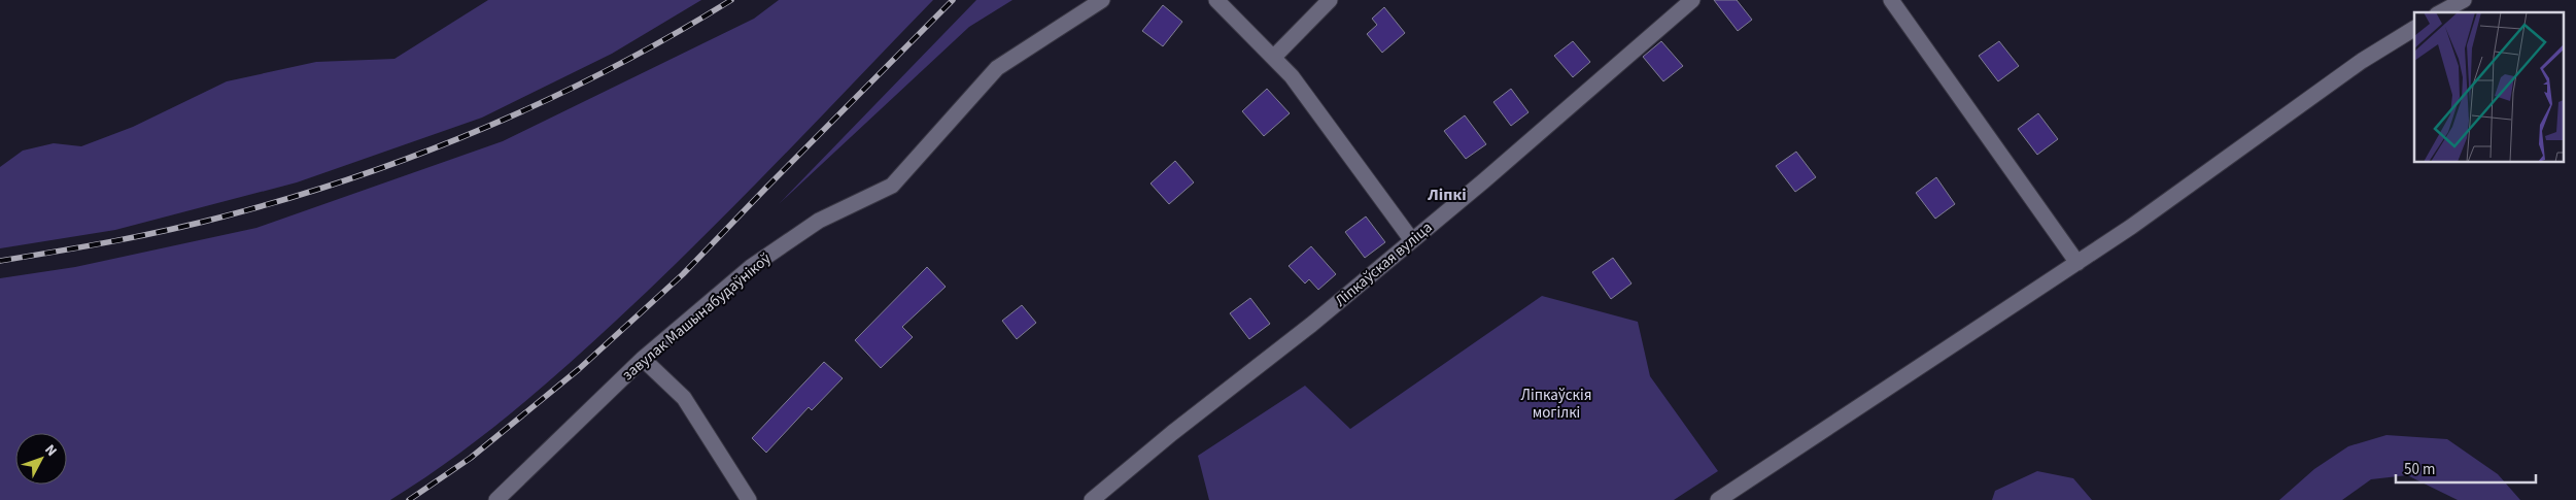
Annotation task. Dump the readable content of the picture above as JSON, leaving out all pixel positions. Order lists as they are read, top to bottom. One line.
{"streets":{"street":["Ліпкаўская вуліца","завулак Машынабудаўнікоў"]},"districts":["Ліпкі"],"parks":["Ліпкаўскія могілкі"],"scale_bar":"50 m","north":"top right"}
